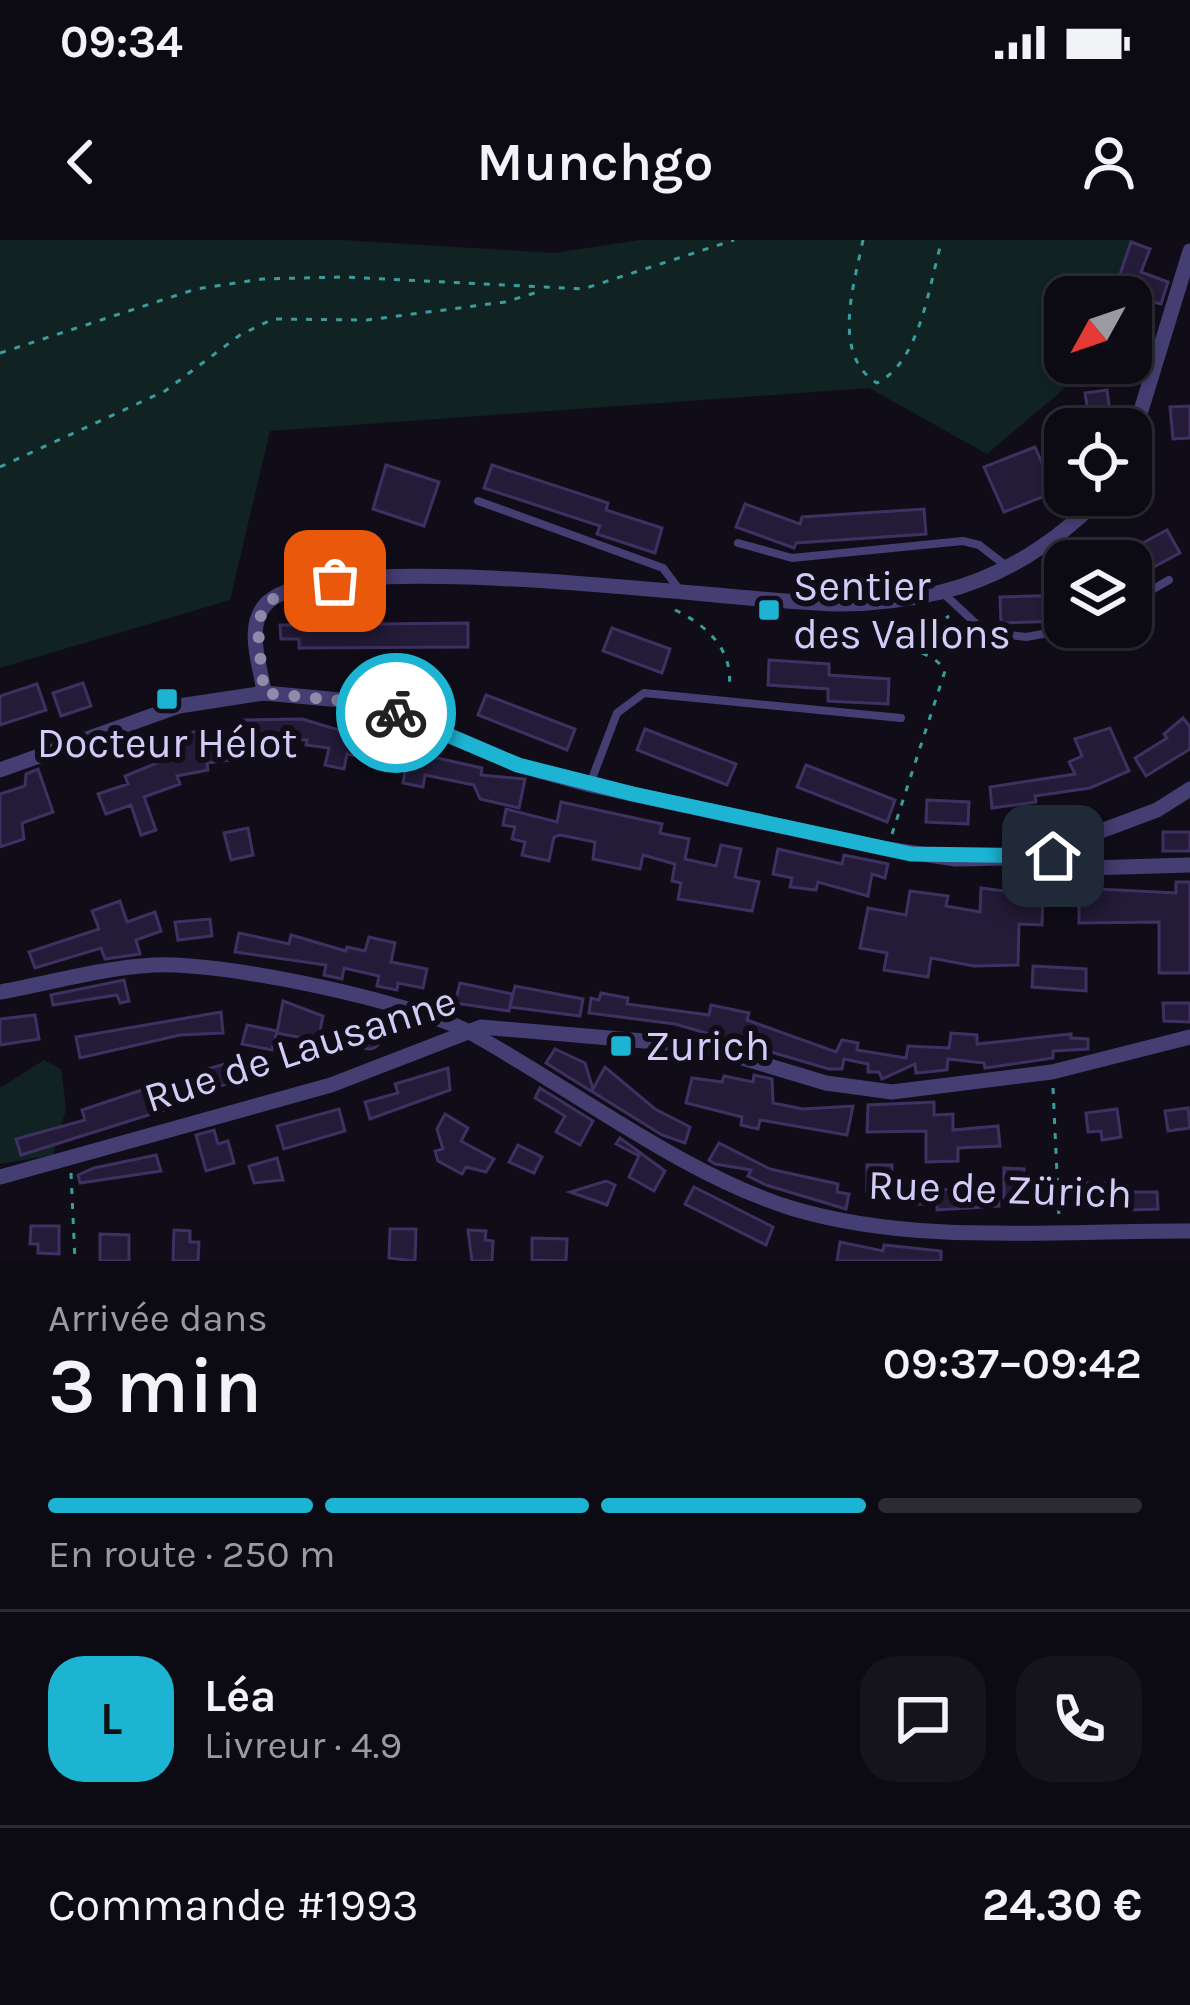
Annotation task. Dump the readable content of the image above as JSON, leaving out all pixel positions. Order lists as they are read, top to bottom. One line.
{"streets":{"street":["Rue de Lausanne","Rue de Zürich"]},"crossings":[["Rue de Lausanne","Rue de Zürich"]],"places":{"transit":["Sentier des Vallons","Docteur Hélot","Zurich"]},"north":"bottom left","page":{"status":"09:34","header":"Munchgo","heading":["3 min","Arrivée dans","09:37–09:42"],"panel":["Léa","Livreur · 4.9","Commande #1993","24.30 €"],"bar":"En route · 250 m","round":"L"}}
